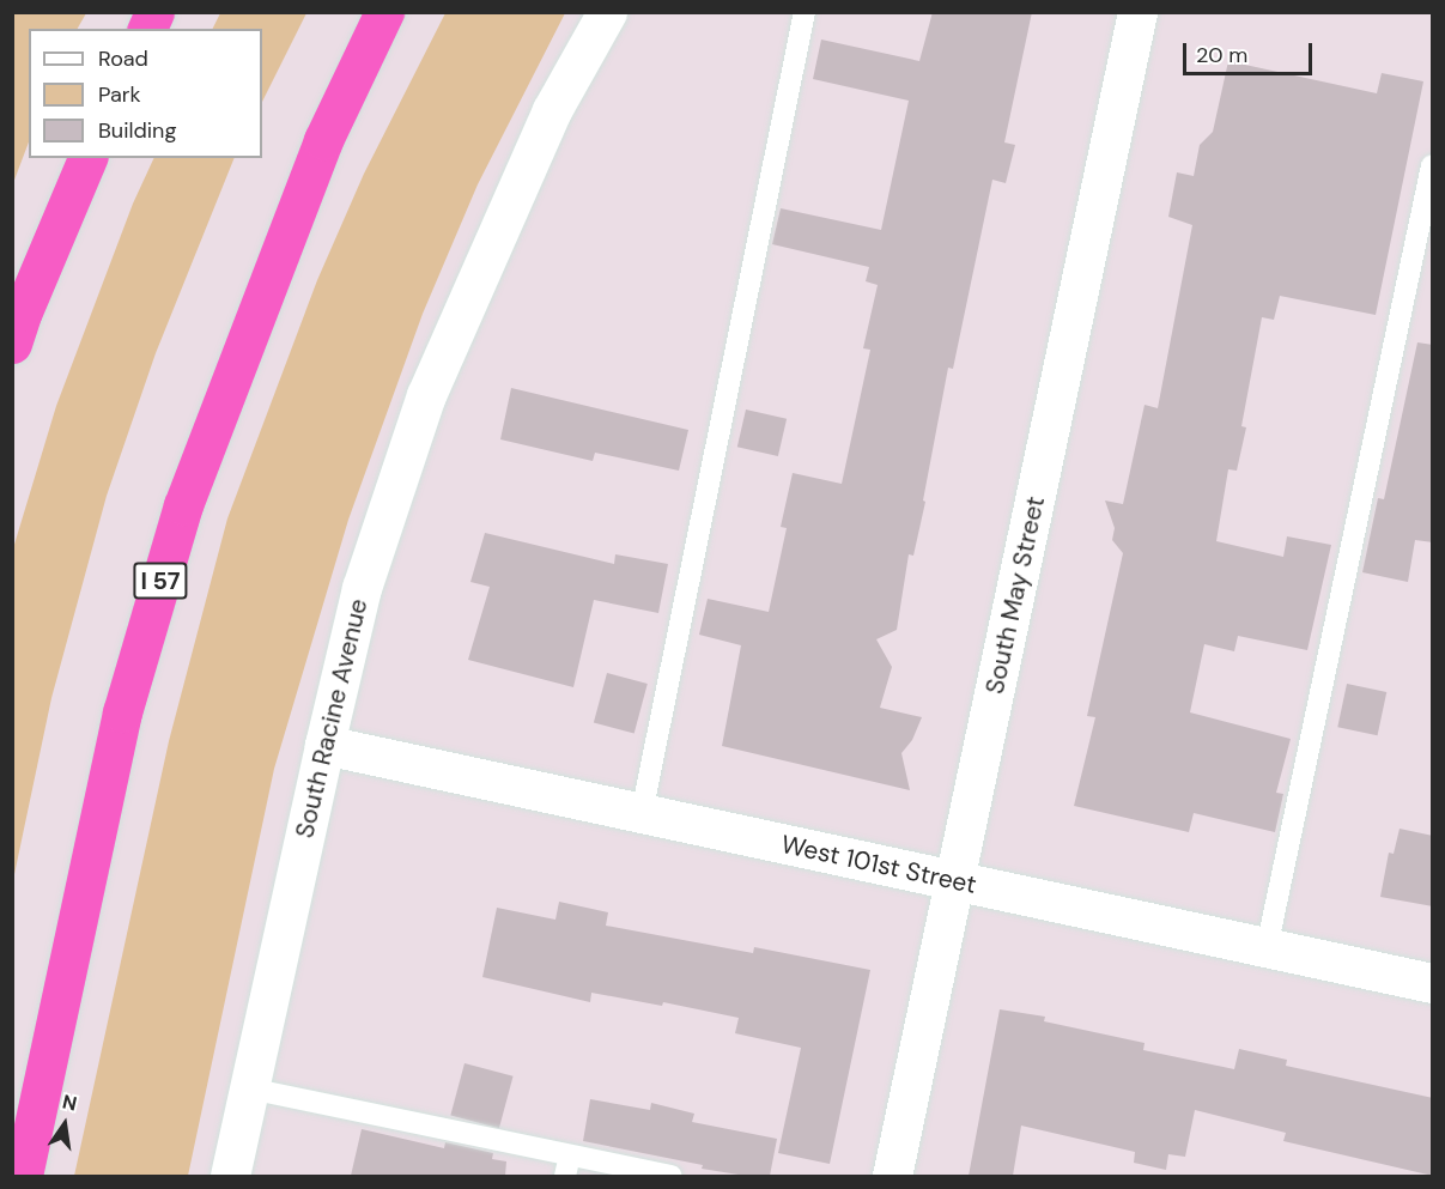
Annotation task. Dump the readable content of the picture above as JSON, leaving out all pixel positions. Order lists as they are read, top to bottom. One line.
{"streets":{"highway":["I 57"],"street":["South May Street","South Racine Avenue","West 101st Street"]},"crossings":[["South May Street","West 101st Street"],["South Racine Avenue","West 101st Street"]],"legend":["Road","Park","Building"],"scale_bar":"20 m","north":"top"}
